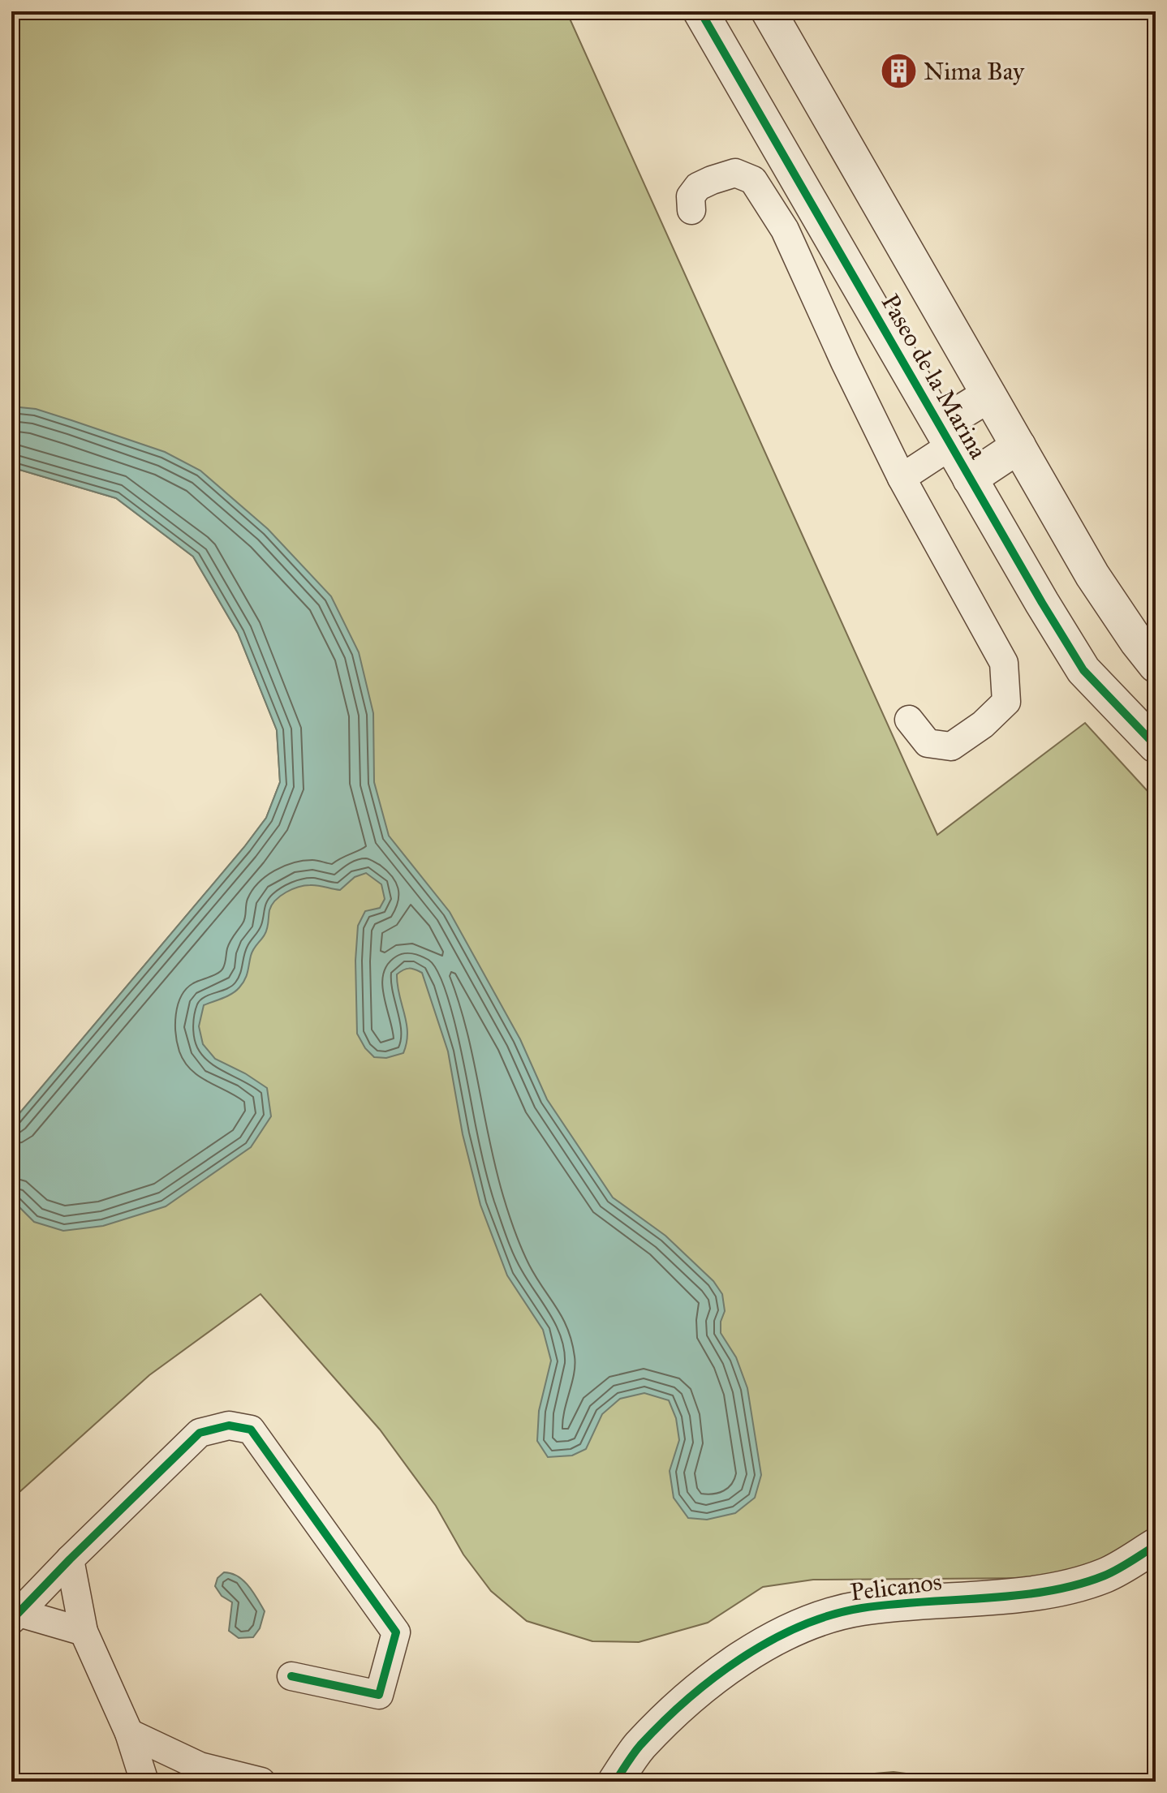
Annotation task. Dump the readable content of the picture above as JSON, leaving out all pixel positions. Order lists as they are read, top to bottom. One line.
{"streets":{"street":["Paseo de la Marina","Pelicanos"]},"places":{"building":["Nima Bay"]}}
